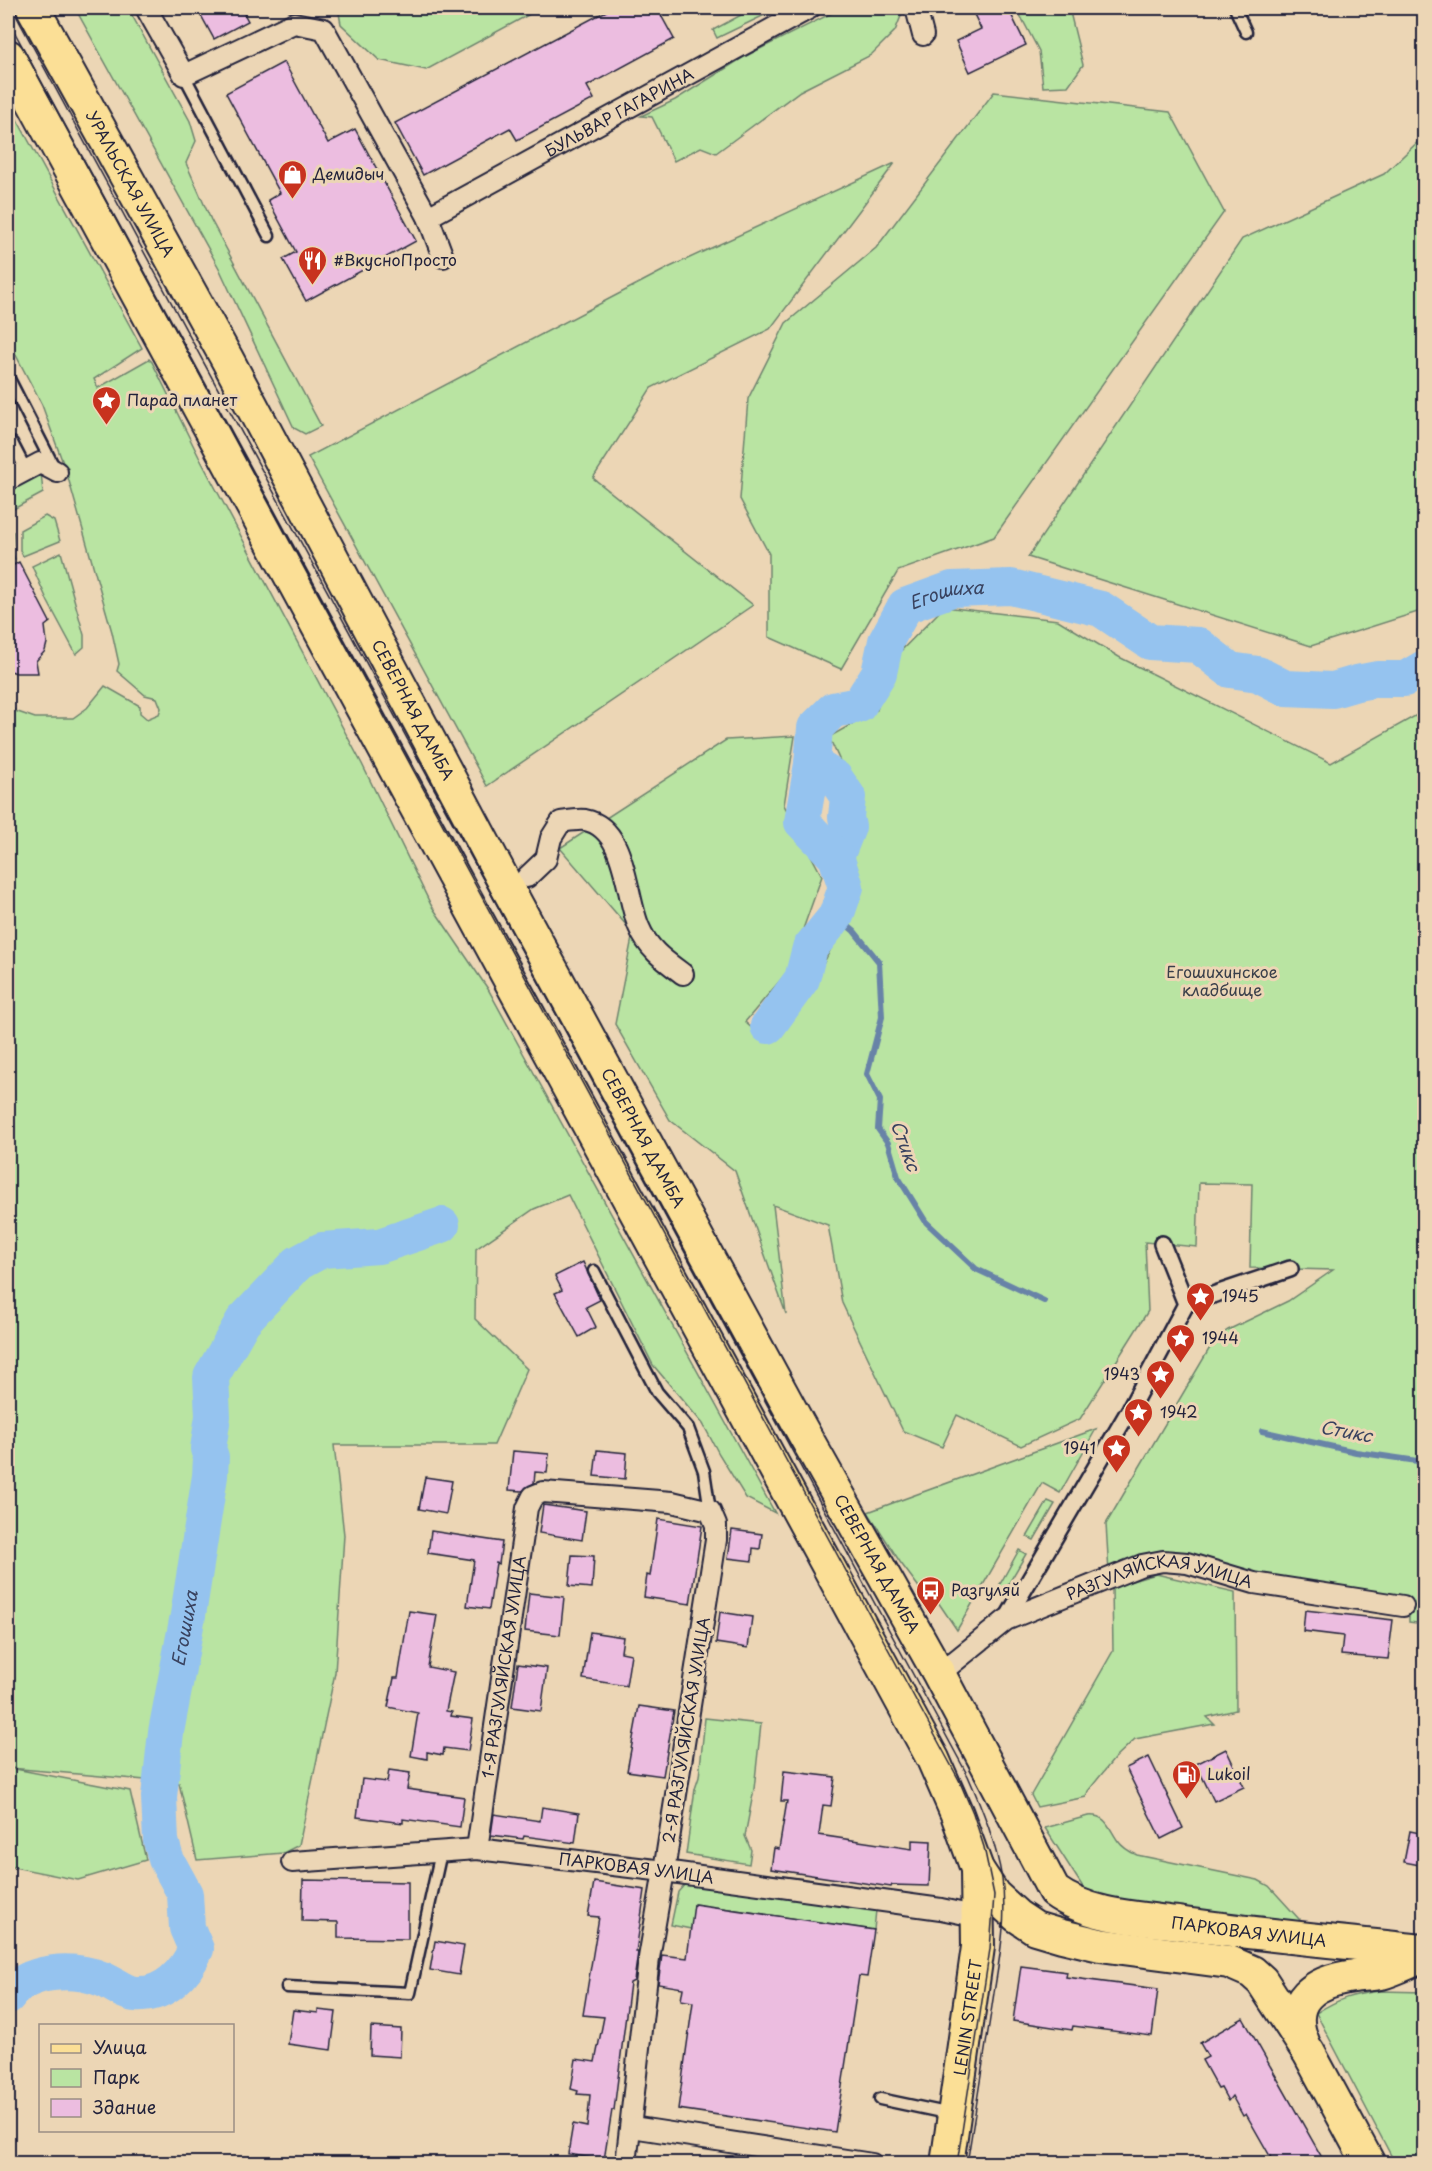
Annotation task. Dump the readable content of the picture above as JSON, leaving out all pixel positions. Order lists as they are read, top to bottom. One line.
{"streets":{"main road":["УРАЛЬСКАЯ УЛИЦА","СЕВЕРНАЯ ДАМБА","ПАРКОВАЯ УЛИЦА","LENIN STREET"],"street":["БУЛЬВАР ГАГАРИНА","РАЗГУЛЯЙСКАЯ УЛИЦА","1-Я РАЗГУЛЯЙСКАЯ УЛИЦА","2-Я РАЗГУЛЯЙСКАЯ УЛИЦА"]},"crossings":[["УРАЛЬСКАЯ УЛИЦА","СЕВЕРНАЯ ДАМБА"],["СЕВЕРНАЯ ДАМБА","РАЗГУЛЯЙСКАЯ УЛИЦА"],["СЕВЕРНАЯ ДАМБА","ПАРКОВАЯ УЛИЦА"],["1-Я РАЗГУЛЯЙСКАЯ УЛИЦА","2-Я РАЗГУЛЯЙСКАЯ УЛИЦА"],["1-Я РАЗГУЛЯЙСКАЯ УЛИЦА","ПАРКОВАЯ УЛИЦА"],["2-Я РАЗГУЛЯЙСКАЯ УЛИЦА","ПАРКОВАЯ УЛИЦА"],["ПАРКОВАЯ УЛИЦА","LENIN STREET"]],"water":["Егошиха","Стикс"],"parks":["Егошихинское кладбище"],"places":{"shop":["Демидыч"],"restaurant":["#ВкусноПросто"],"place":["Парад планет","1945","1944","1943","1942","1941"],"bus stop":["Разгуляй"],"fuel station":["Lukoil"]},"legend":["Улица","Парк","Здание"]}
